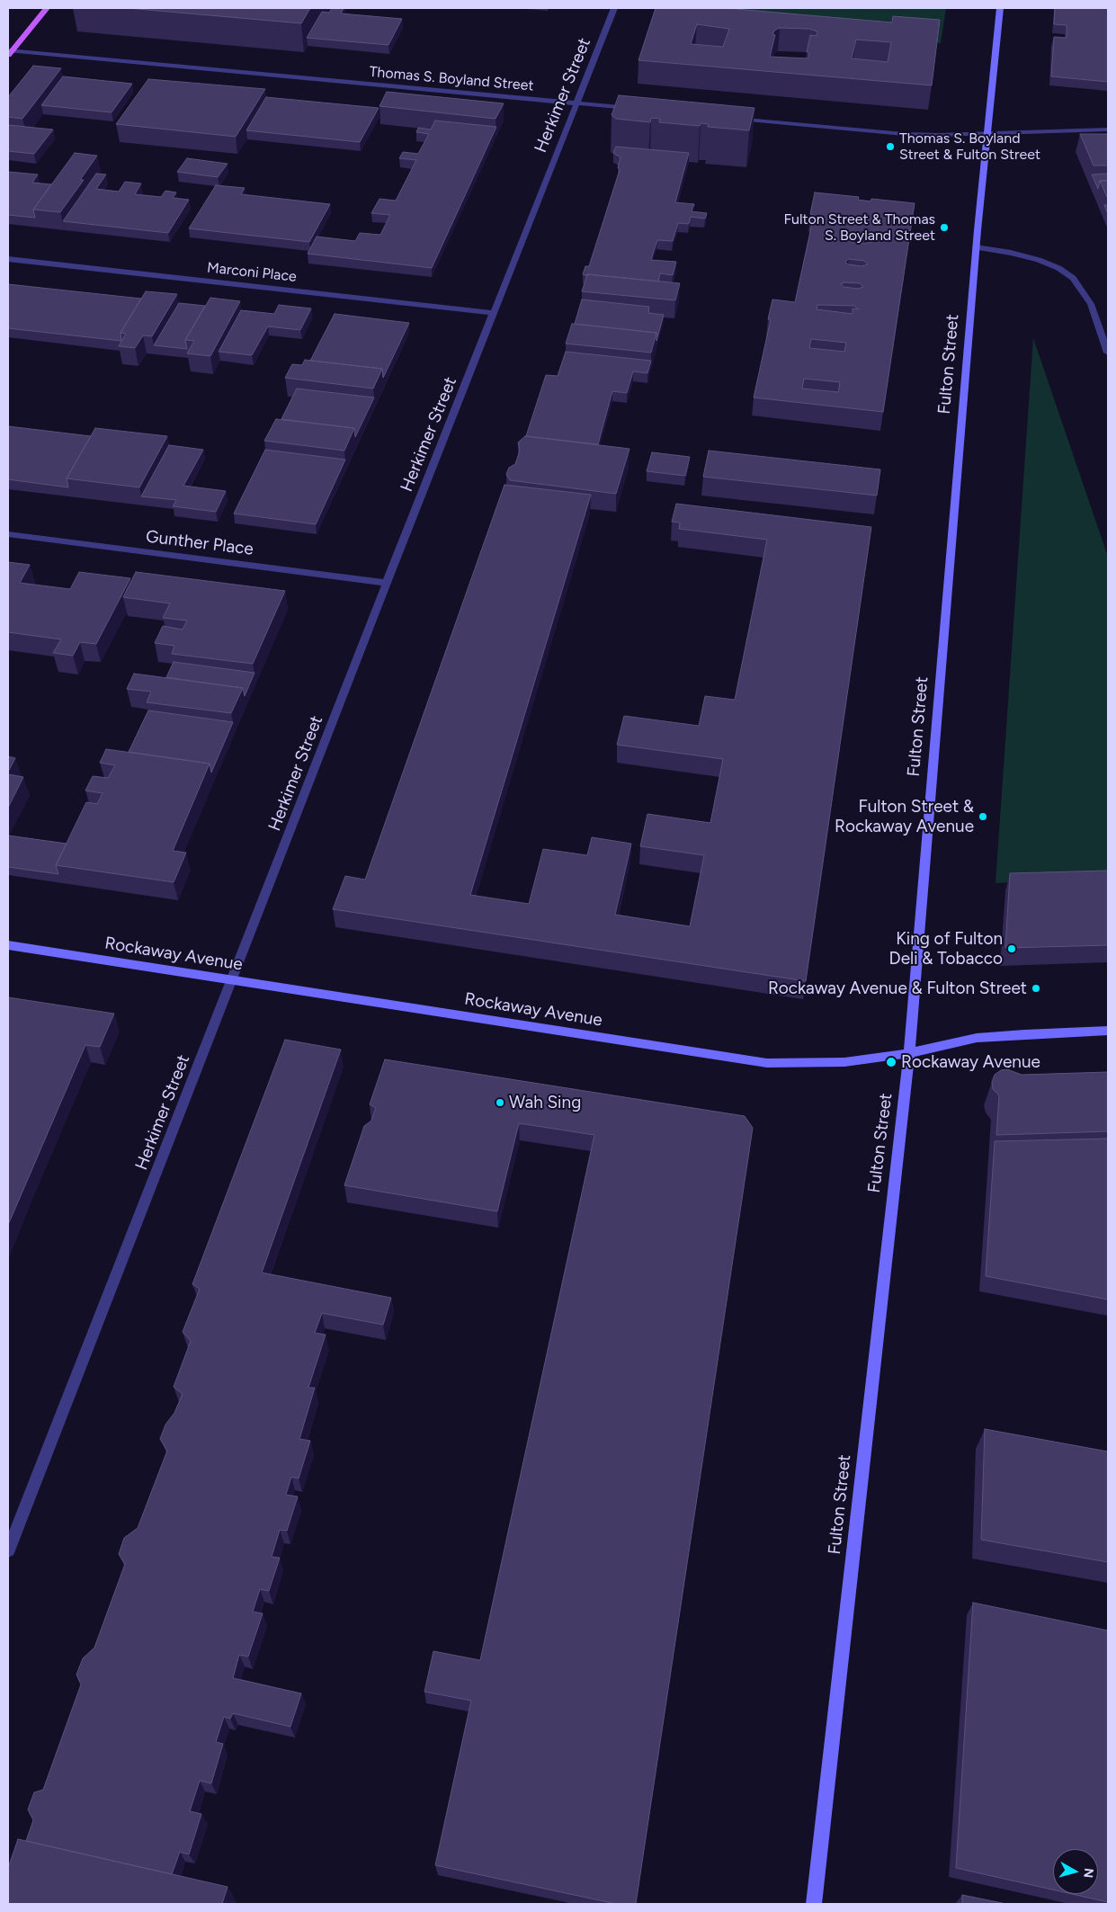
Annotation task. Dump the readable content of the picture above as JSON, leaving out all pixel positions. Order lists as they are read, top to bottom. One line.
{"streets":{"main road":["Fulton Street","Rockaway Avenue"],"street":["Thomas S. Boyland Street","Herkimer Street","Marconi Place","Gunther Place"]},"crossings":[["Thomas S. Boyland Street","Herkimer Street"],["Herkimer Street","Marconi Place"],["Herkimer Street","Gunther Place"],["Herkimer Street","Rockaway Avenue"],["Fulton Street","Rockaway Avenue"]],"places":["Thomas S. Boyland Street & Fulton Street","Fulton Street & Thomas S. Boyland Street","Fulton Street & Rockaway Avenue","King of Fulton Deli & Tobacco","Rockaway Avenue & Fulton Street","Rockaway Avenue","Wah Sing"],"north":"right"}
